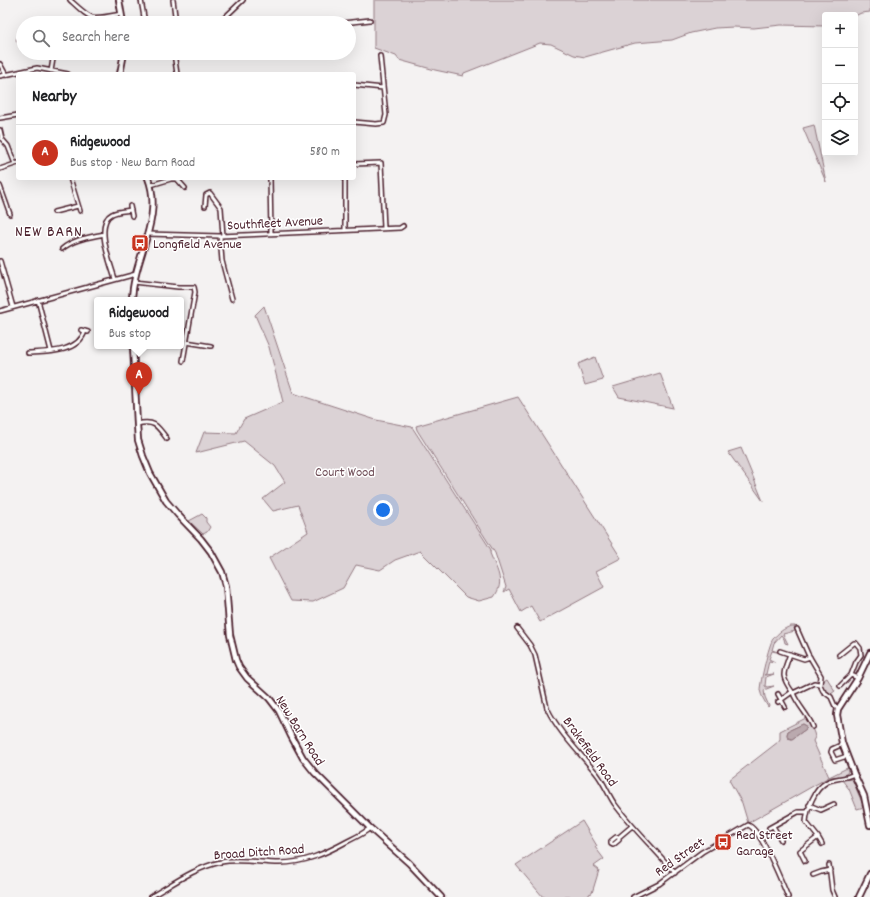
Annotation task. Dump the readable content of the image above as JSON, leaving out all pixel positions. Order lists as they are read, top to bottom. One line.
{"streets":{"street":["Southfleet Avenue","New Barn Road","Brakefield Road","Broad Ditch Road","Red Street"]},"crossings":[["New Barn Road","Broad Ditch Road"],["Brakefield Road","Red Street"]],"districts":["NEW BARN"],"parks":["Court Wood"],"places":{"bus stop":["Longfield Avenue","Red Street Garage"]},"page":{"map_buttons":["+","−"],"search":"Search here","heading":"Nearby","list":[{"mark":"A","name":"Ridgewood","note":"Bus stop · New Barn Road","value":"580 m"}],"popup":["Ridgewood","Bus stop"],"pins":"A"}}
